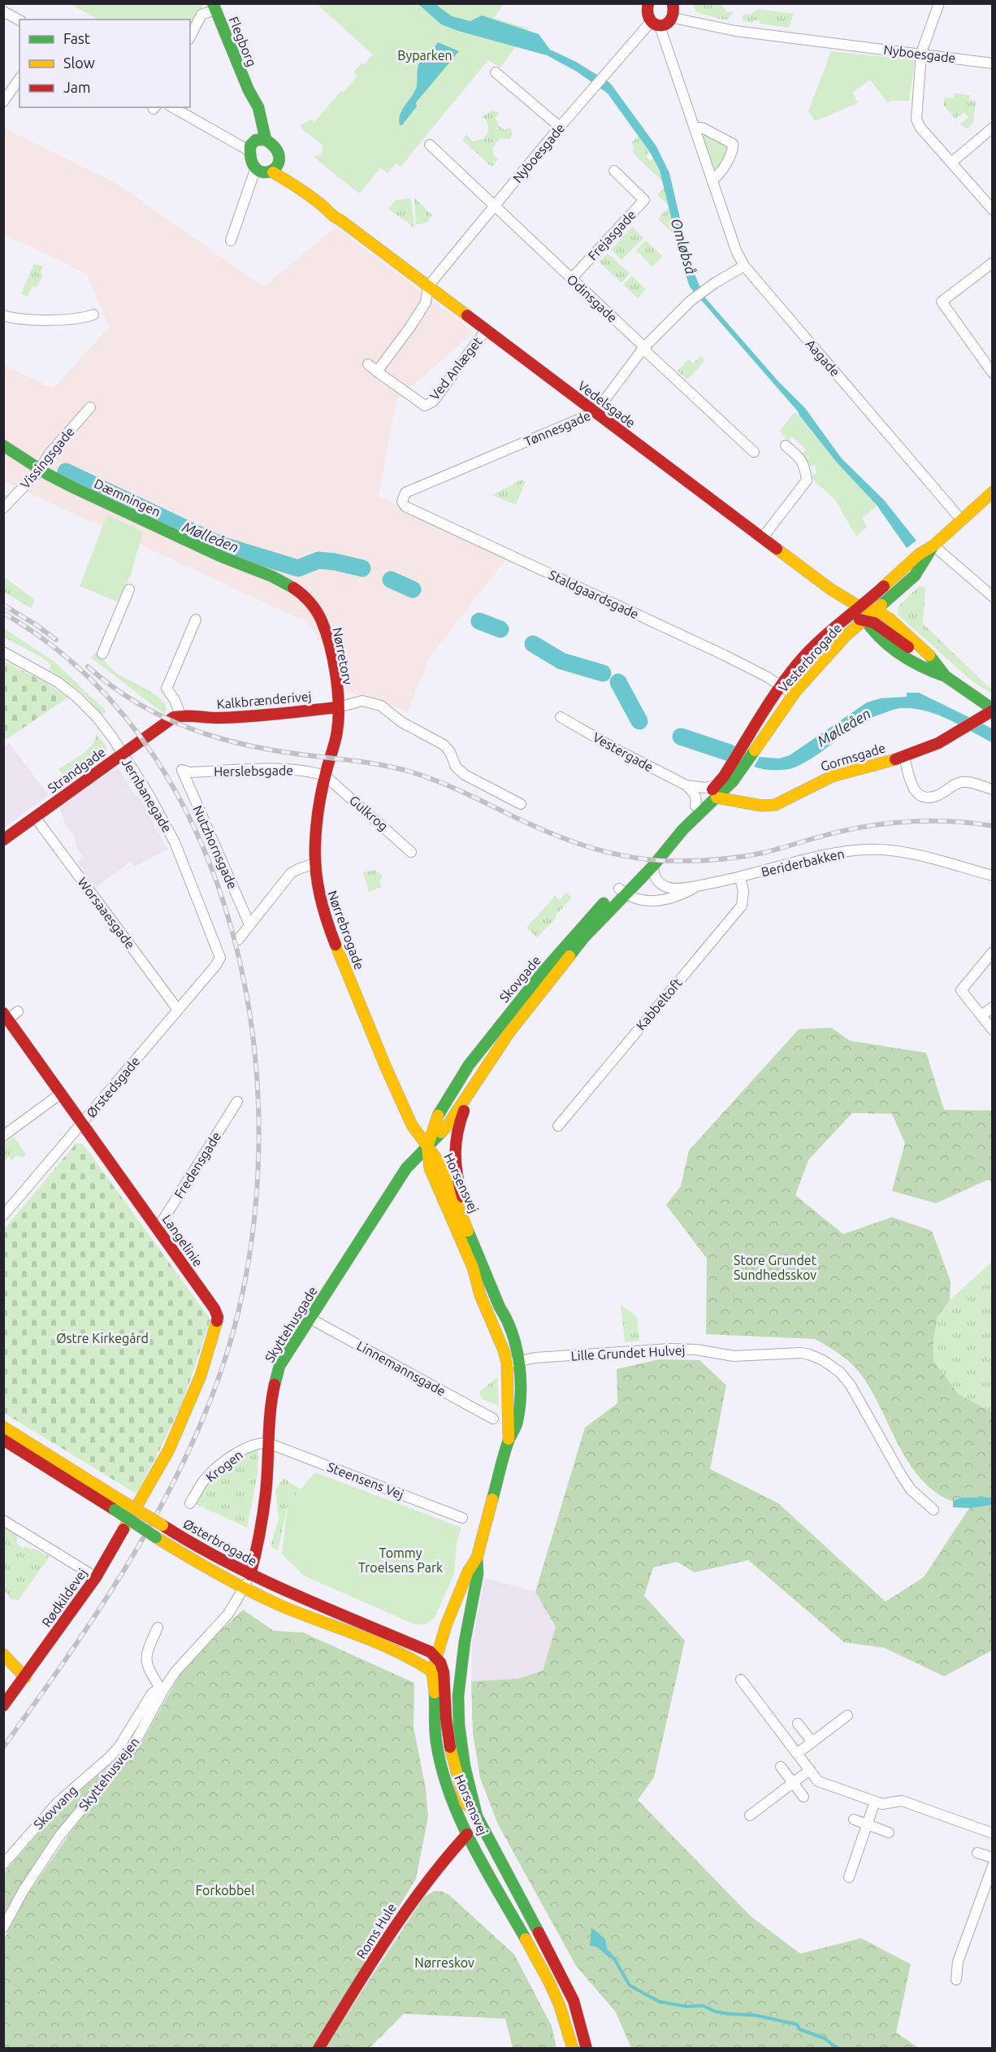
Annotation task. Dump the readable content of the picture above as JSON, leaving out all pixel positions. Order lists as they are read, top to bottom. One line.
{"streets":{"main road":["Flegborg","Vedelsgade","Dæmningen","Nørretorv","Vesterbrogade","Kalkbrænderivej","Gormsgade","Strandgade","Nørrebrogade","Skovgade","Horsensvej","Langelinie","Skyttehusgade","Østerbrogade","Rødkildevej","Roms Hule"],"street":["Nyboesgade","Frejasgade","Odinsgade","Aagade","Ved Anlæget","Tønnesgade","Vissingsgade","Staldgaardsgade","Vestergade","Herslebsgade","Jernbanegade","Gulkrog","Nutzhornsgade","Beriderbakken","Worsaaesgade","Kabbeltoft","Ørstedsgade","Fredensgade","Lille Grundet Hulvej","Linnemannsgade","Krogen","Steensens Vej","Skyttehusvejen","Skovvang"]},"crossings":[["Flegborg","Vedelsgade"],["Nyboesgade","Odinsgade"],["Nyboesgade","Aagade"],["Nyboesgade","Vedelsgade"],["Frejasgade","Odinsgade"],["Odinsgade","Tønnesgade"],["Aagade","Tønnesgade"],["Aagade","Vesterbrogade"],["Ved Anlæget","Vedelsgade"],["Vedelsgade","Tønnesgade"],["Vedelsgade","Vesterbrogade"],["Vedelsgade","Gormsgade"],["Tønnesgade","Staldgaardsgade"],["Vissingsgade","Dæmningen"],["Dæmningen","Nørretorv"],["Staldgaardsgade","Vesterbrogade"],["Nørretorv","Kalkbrænderivej"],["Nørretorv","Nørrebrogade"],["Vesterbrogade","Vestergade"],["Vesterbrogade","Gormsgade"],["Vesterbrogade","Skovgade"],["Kalkbrænderivej","Strandgade"],["Kalkbrænderivej","Nørrebrogade"],["Vestergade","Skovgade"],["Gormsgade","Skovgade"],["Strandgade","Jernbanegade"],["Strandgade","Worsaaesgade"],["Herslebsgade","Gulkrog"],["Herslebsgade","Nutzhornsgade"],["Herslebsgade","Nørrebrogade"],["Jernbanegade","Ørstedsgade"],["Gulkrog","Nørrebrogade"],["Beriderbakken","Skovgade"],["Beriderbakken","Kabbeltoft"],["Worsaaesgade","Ørstedsgade"],["Nørrebrogade","Skovgade"],["Nørrebrogade","Horsensvej"],["Nørrebrogade","Skyttehusgade"],["Skovgade","Horsensvej"],["Skovgade","Skyttehusgade"],["Ørstedsgade","Langelinie"],["Fredensgade","Langelinie"],["Horsensvej","Skyttehusgade"],["Horsensvej","Lille Grundet Hulvej"],["Horsensvej","Østerbrogade"],["Horsensvej","Roms Hule"],["Langelinie","Rødkildevej"],["Skyttehusgade","Linnemannsgade"],["Skyttehusgade","Krogen"],["Skyttehusgade","Steensens Vej"],["Skyttehusgade","Østerbrogade"],["Skyttehusgade","Skyttehusvejen"],["Krogen","Steensens Vej"],["Østerbrogade","Skyttehusvejen"],["Skyttehusvejen","Skovvang"]],"water":["Omløbså","Mølleåen"],"parks":["Byparken","Store Grundet Sundhedsskov","Østre Kirkegård","Tommy Troelsens Park","Forkobbel","Nørreskov"],"legend":["Fast","Slow","Jam"]}
